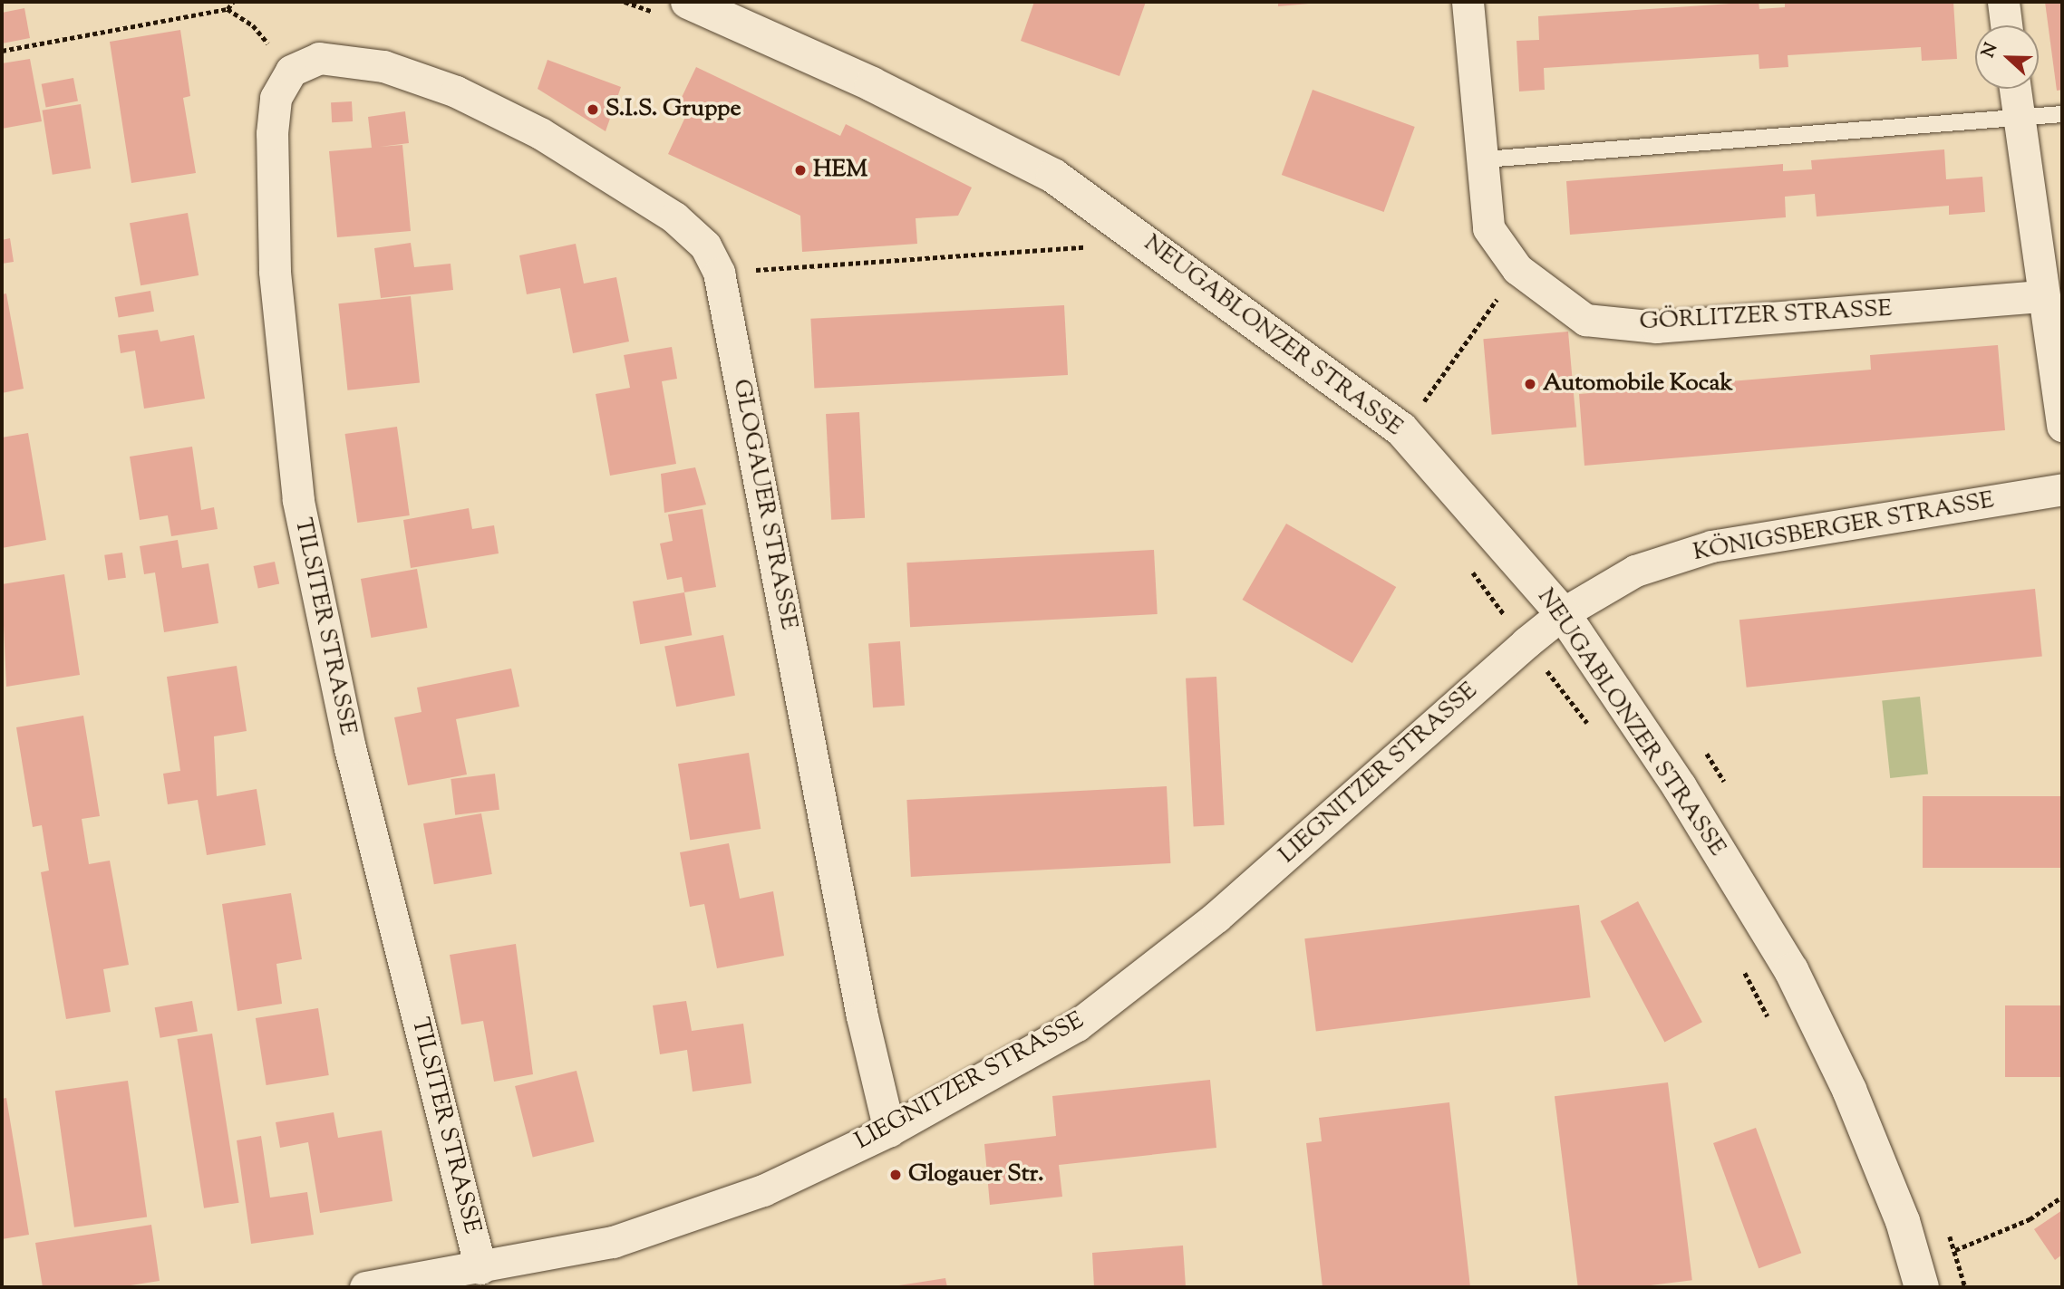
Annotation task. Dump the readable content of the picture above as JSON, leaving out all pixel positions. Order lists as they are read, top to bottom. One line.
{"streets":{"street":["GÖRLITZER STRASSE","NEUGABLONZER STRASSE","GLOGAUER STRASSE","KÖNIGSBERGER STRASSE","TILSITER STRASSE","LIEGNITZER STRASSE"]},"crossings":[["NEUGABLONZER STRASSE","KÖNIGSBERGER STRASSE"],["NEUGABLONZER STRASSE","LIEGNITZER STRASSE"],["GLOGAUER STRASSE","TILSITER STRASSE"],["GLOGAUER STRASSE","LIEGNITZER STRASSE"],["KÖNIGSBERGER STRASSE","LIEGNITZER STRASSE"],["TILSITER STRASSE","LIEGNITZER STRASSE"]],"places":["S.I.S. Gruppe","HEM","Automobile Kocak","Glogauer Str."],"north":"left"}
